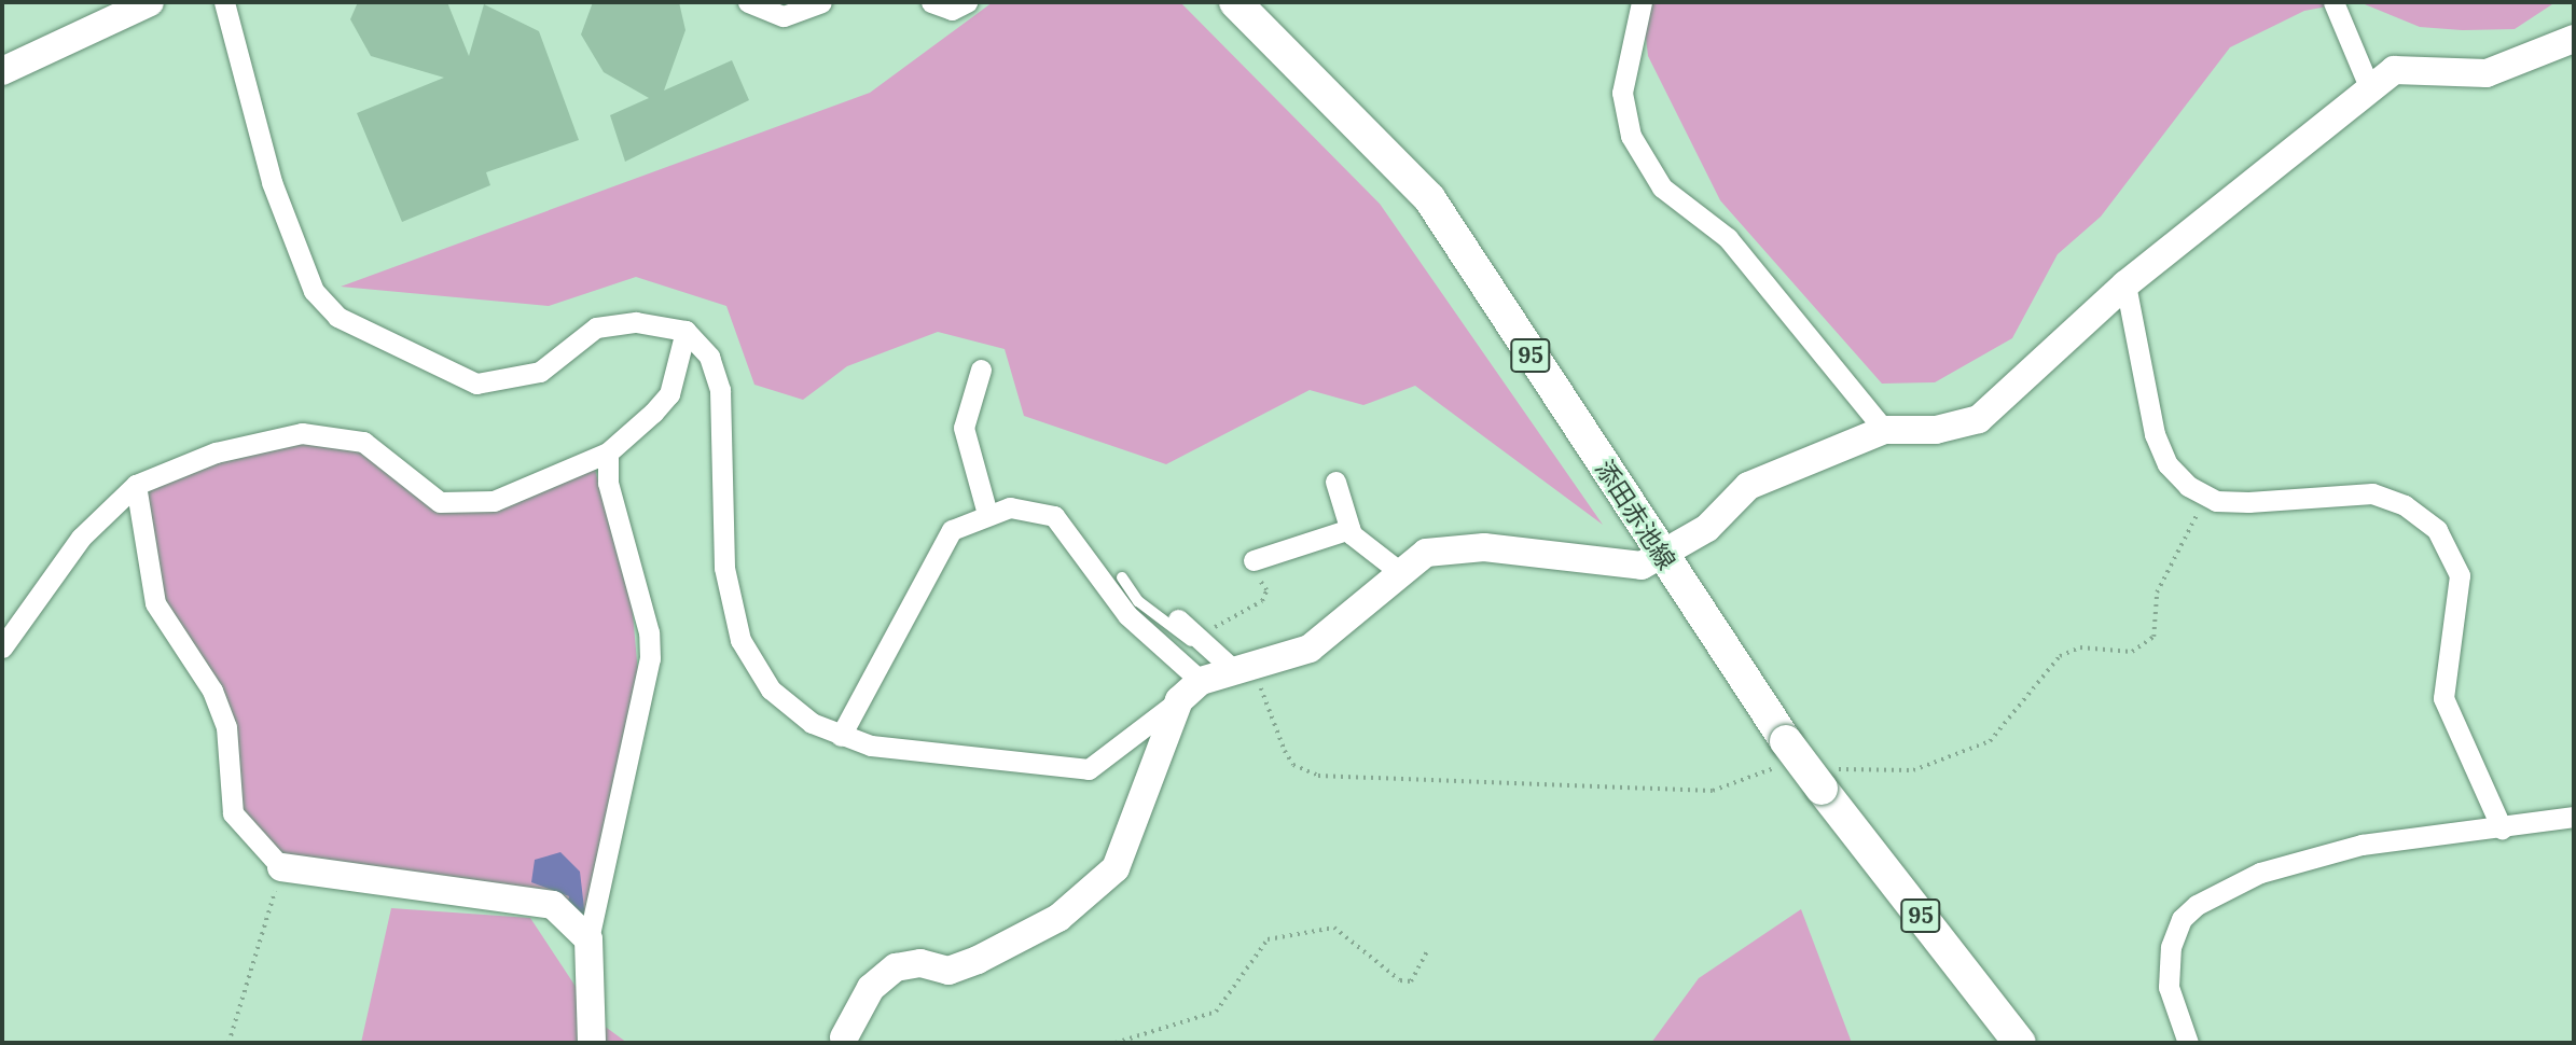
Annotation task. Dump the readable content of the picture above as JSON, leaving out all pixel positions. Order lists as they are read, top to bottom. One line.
{"streets":{"main road":["95","添田赤池線"]}}
